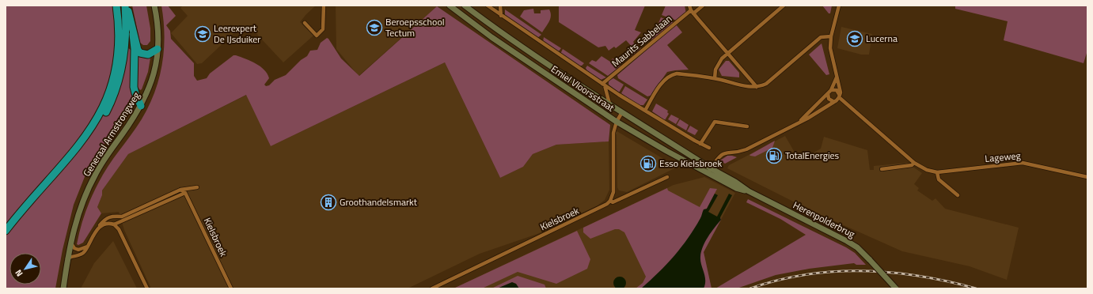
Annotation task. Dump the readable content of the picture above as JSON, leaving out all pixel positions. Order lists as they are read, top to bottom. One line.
{"streets":{"street":["Maurits Sabbelaan","Emiel Vloorsstraat","Generaal Armstrongweg","Lageweg","Kielsbroek","Herenpolderbrug"]},"crossings":[["Maurits Sabbelaan","Emiel Vloorsstraat"],["Emiel Vloorsstraat","Herenpolderbrug"]],"places":{"school or university":["Beroepsschool Tectum","Leerexpert De IJsduiker","Lucerna"],"fuel station":["TotalEnergies","Esso Kielsbroek"],"building":["Groothandelsmarkt"]},"north":"bottom left"}
